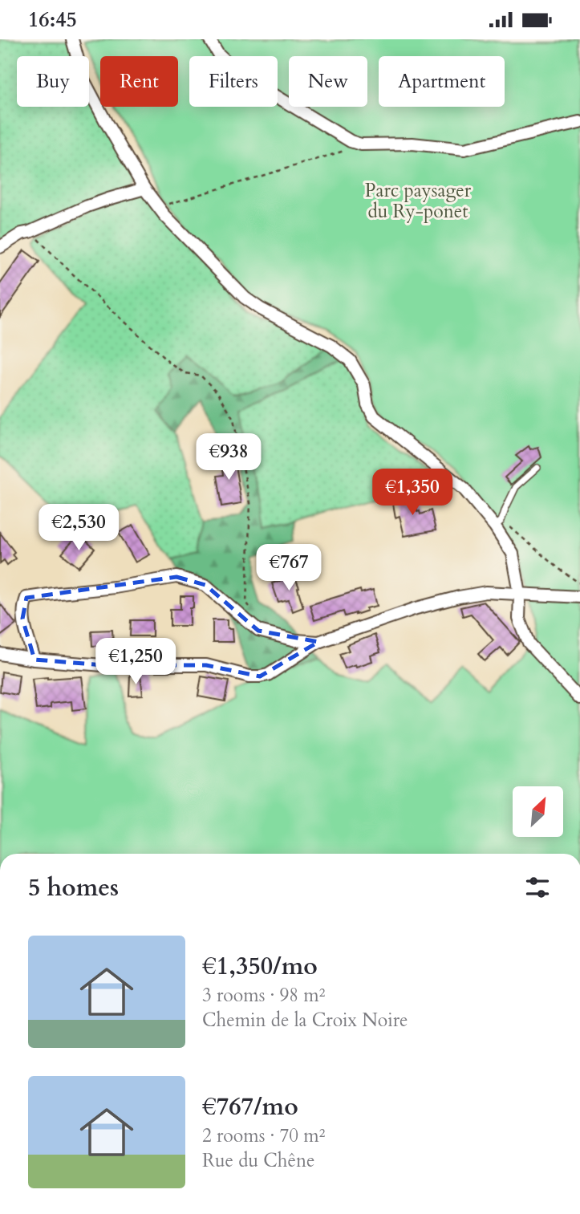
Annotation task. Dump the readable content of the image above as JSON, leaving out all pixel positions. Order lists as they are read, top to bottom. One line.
{"parks":["Parc paysager du Ry-ponet"],"north":"top right","page":{"status":"16:45","chip":["Buy","Rent","Filters","New","Apartment"],"price":["€938","€1,350","€2,530","€767","€1,250"],"heading":"5 homes","list":[{"name":"€1,350/mo","note":"3 rooms · 98 m² · Chemin de la Croix Noire"},{"name":"€767/mo","note":"2 rooms · 70 m² · Rue du Chêne"}]}}
